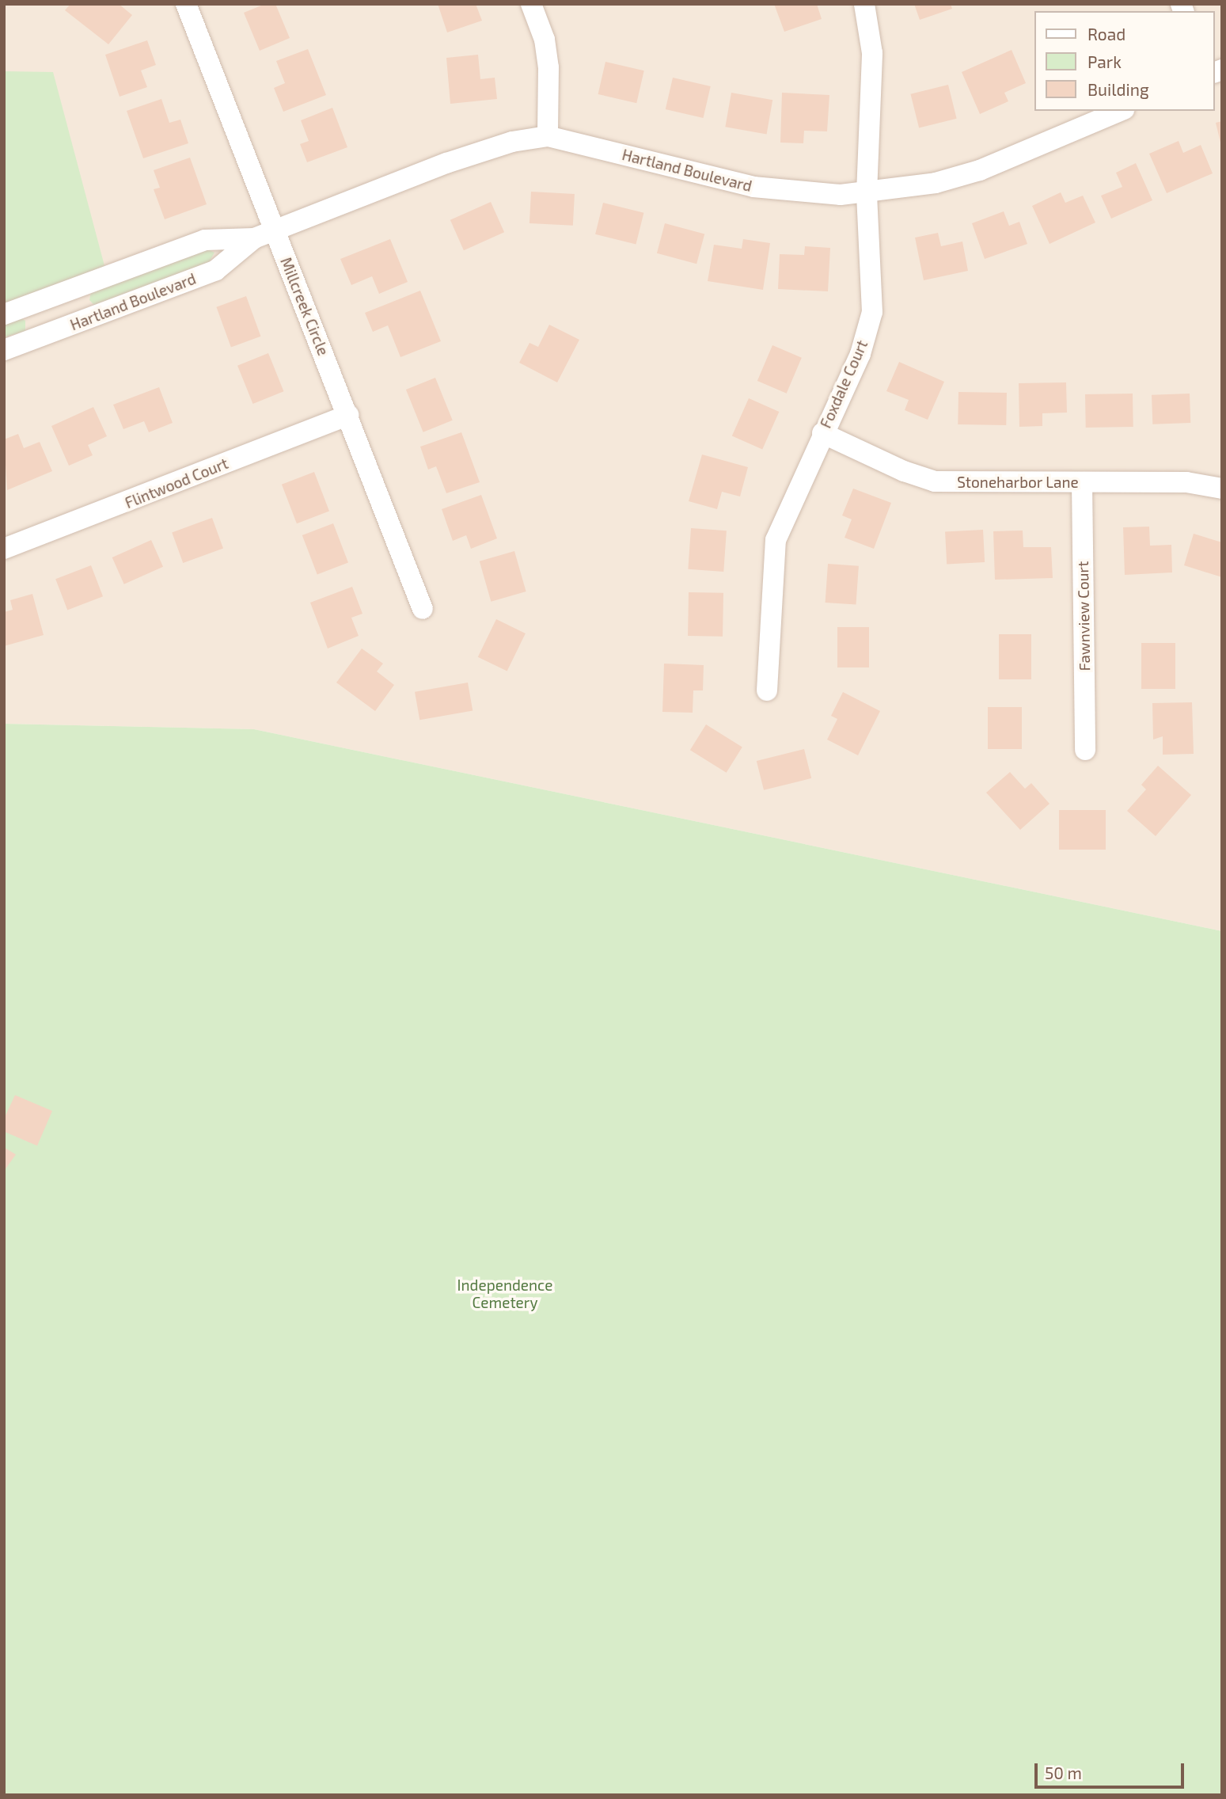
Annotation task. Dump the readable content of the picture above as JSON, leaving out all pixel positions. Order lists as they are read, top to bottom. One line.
{"streets":{"street":["Hartland Boulevard","Millcreek Circle","Foxdale Court","Stoneharbor Lane","Flintwood Court","Fawnview Court"]},"crossings":[["Hartland Boulevard","Millcreek Circle"],["Hartland Boulevard","Foxdale Court"],["Millcreek Circle","Flintwood Court"],["Foxdale Court","Stoneharbor Lane"],["Stoneharbor Lane","Fawnview Court"]],"parks":["Independence Cemetery"],"legend":["Road","Park","Building"],"scale_bar":"50 m"}
